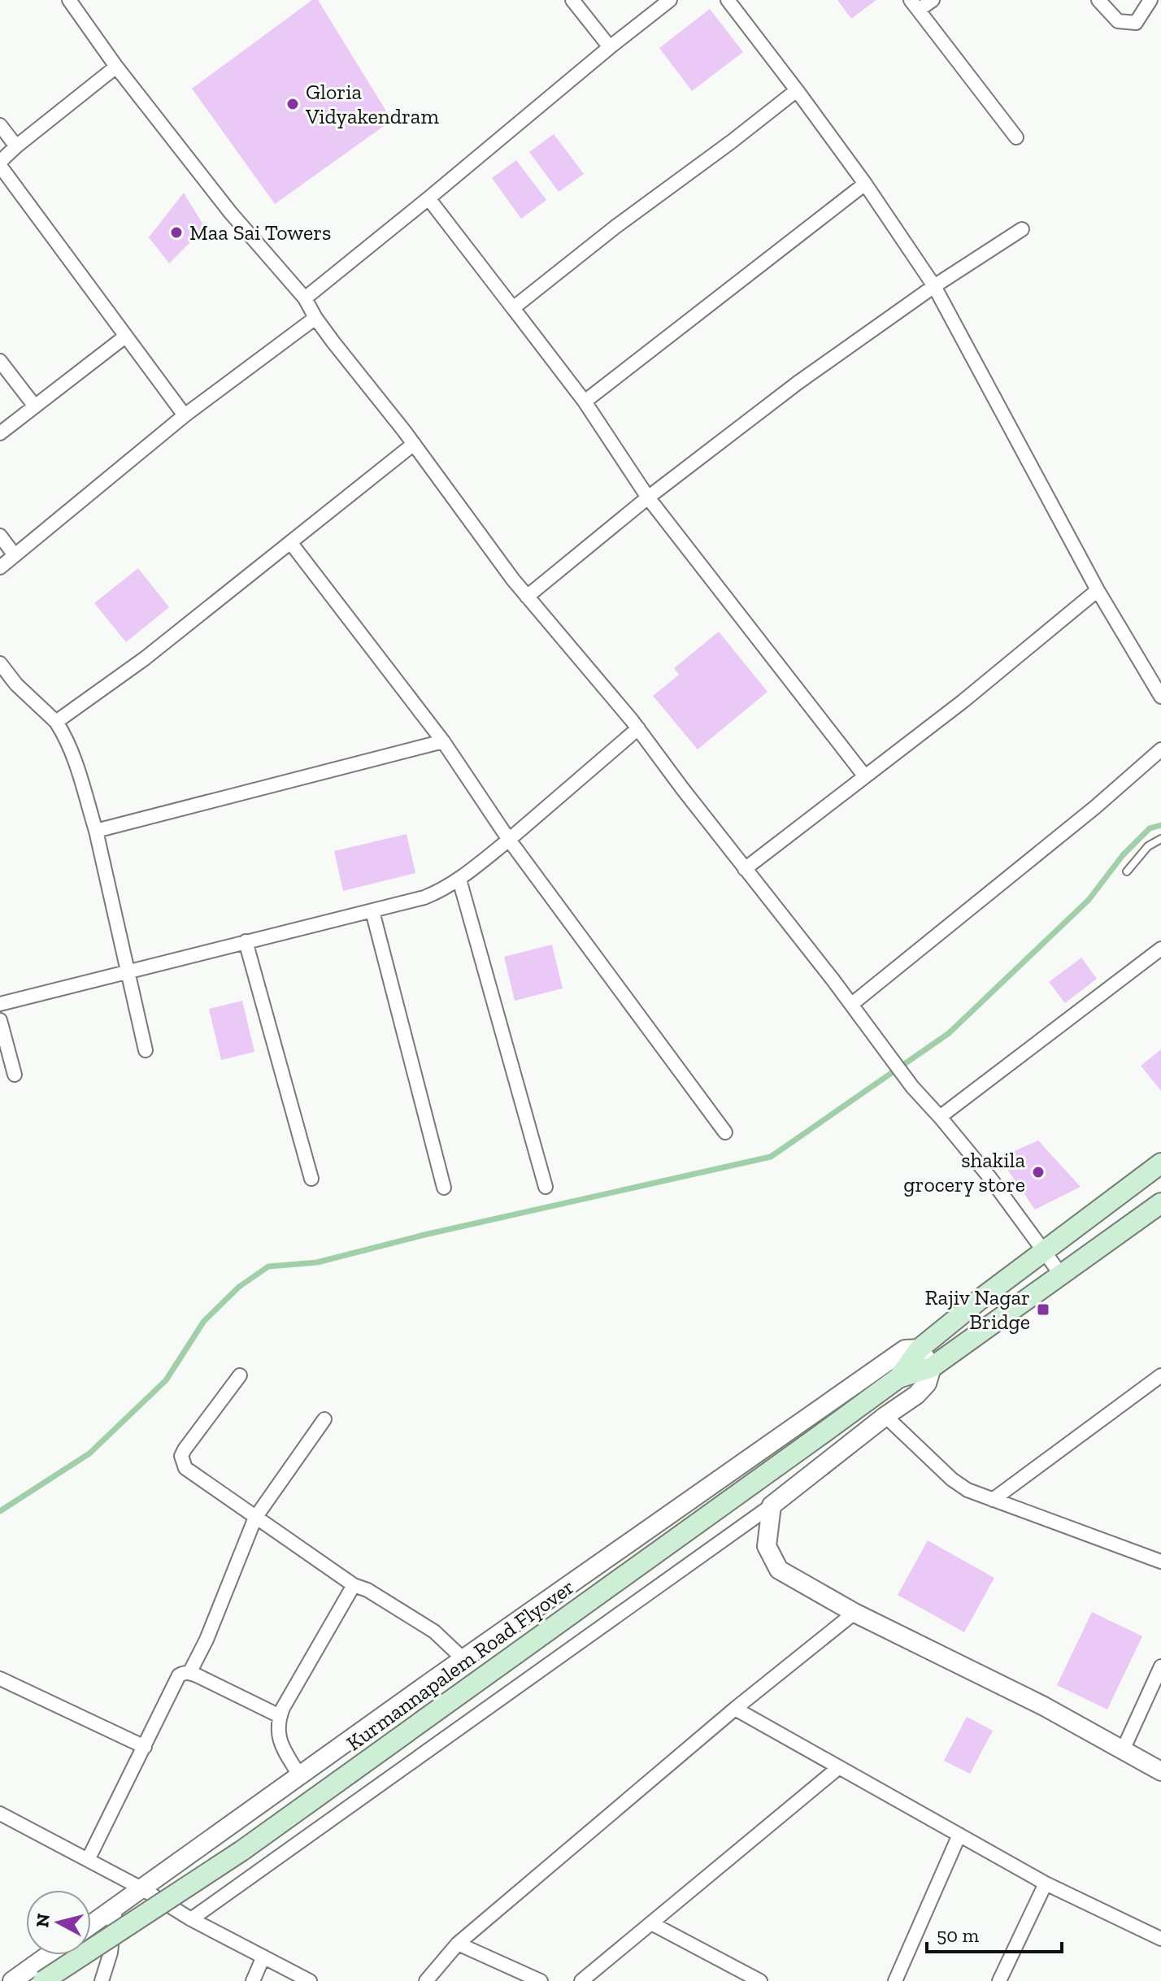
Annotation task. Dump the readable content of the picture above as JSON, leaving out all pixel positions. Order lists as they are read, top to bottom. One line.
{"streets":{"main road":["Kurmannapalem Road Flyover"]},"places":{"other":["Gloria Vidyakendram","Maa Sai Towers","shakila grocery store"],"transit":["Rajiv Nagar Bridge"]},"scale_bar":"50 m","north":"left"}
